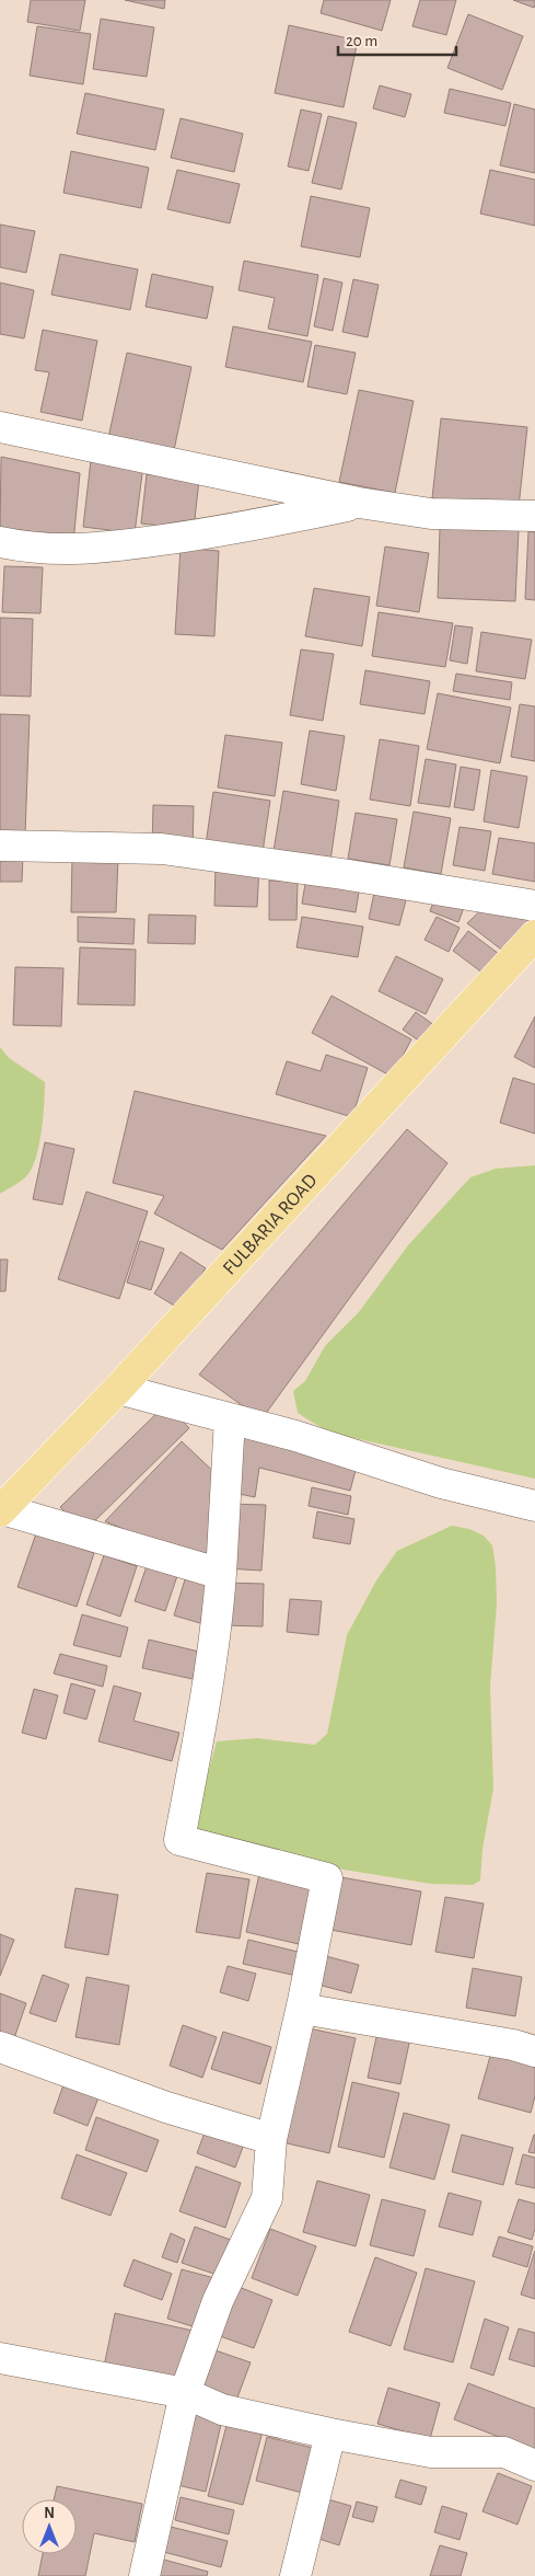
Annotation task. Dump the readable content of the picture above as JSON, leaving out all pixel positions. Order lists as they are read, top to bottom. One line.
{"streets":{"main road":["FULBARIA ROAD"]},"scale_bar":"20 m","north":"top"}
